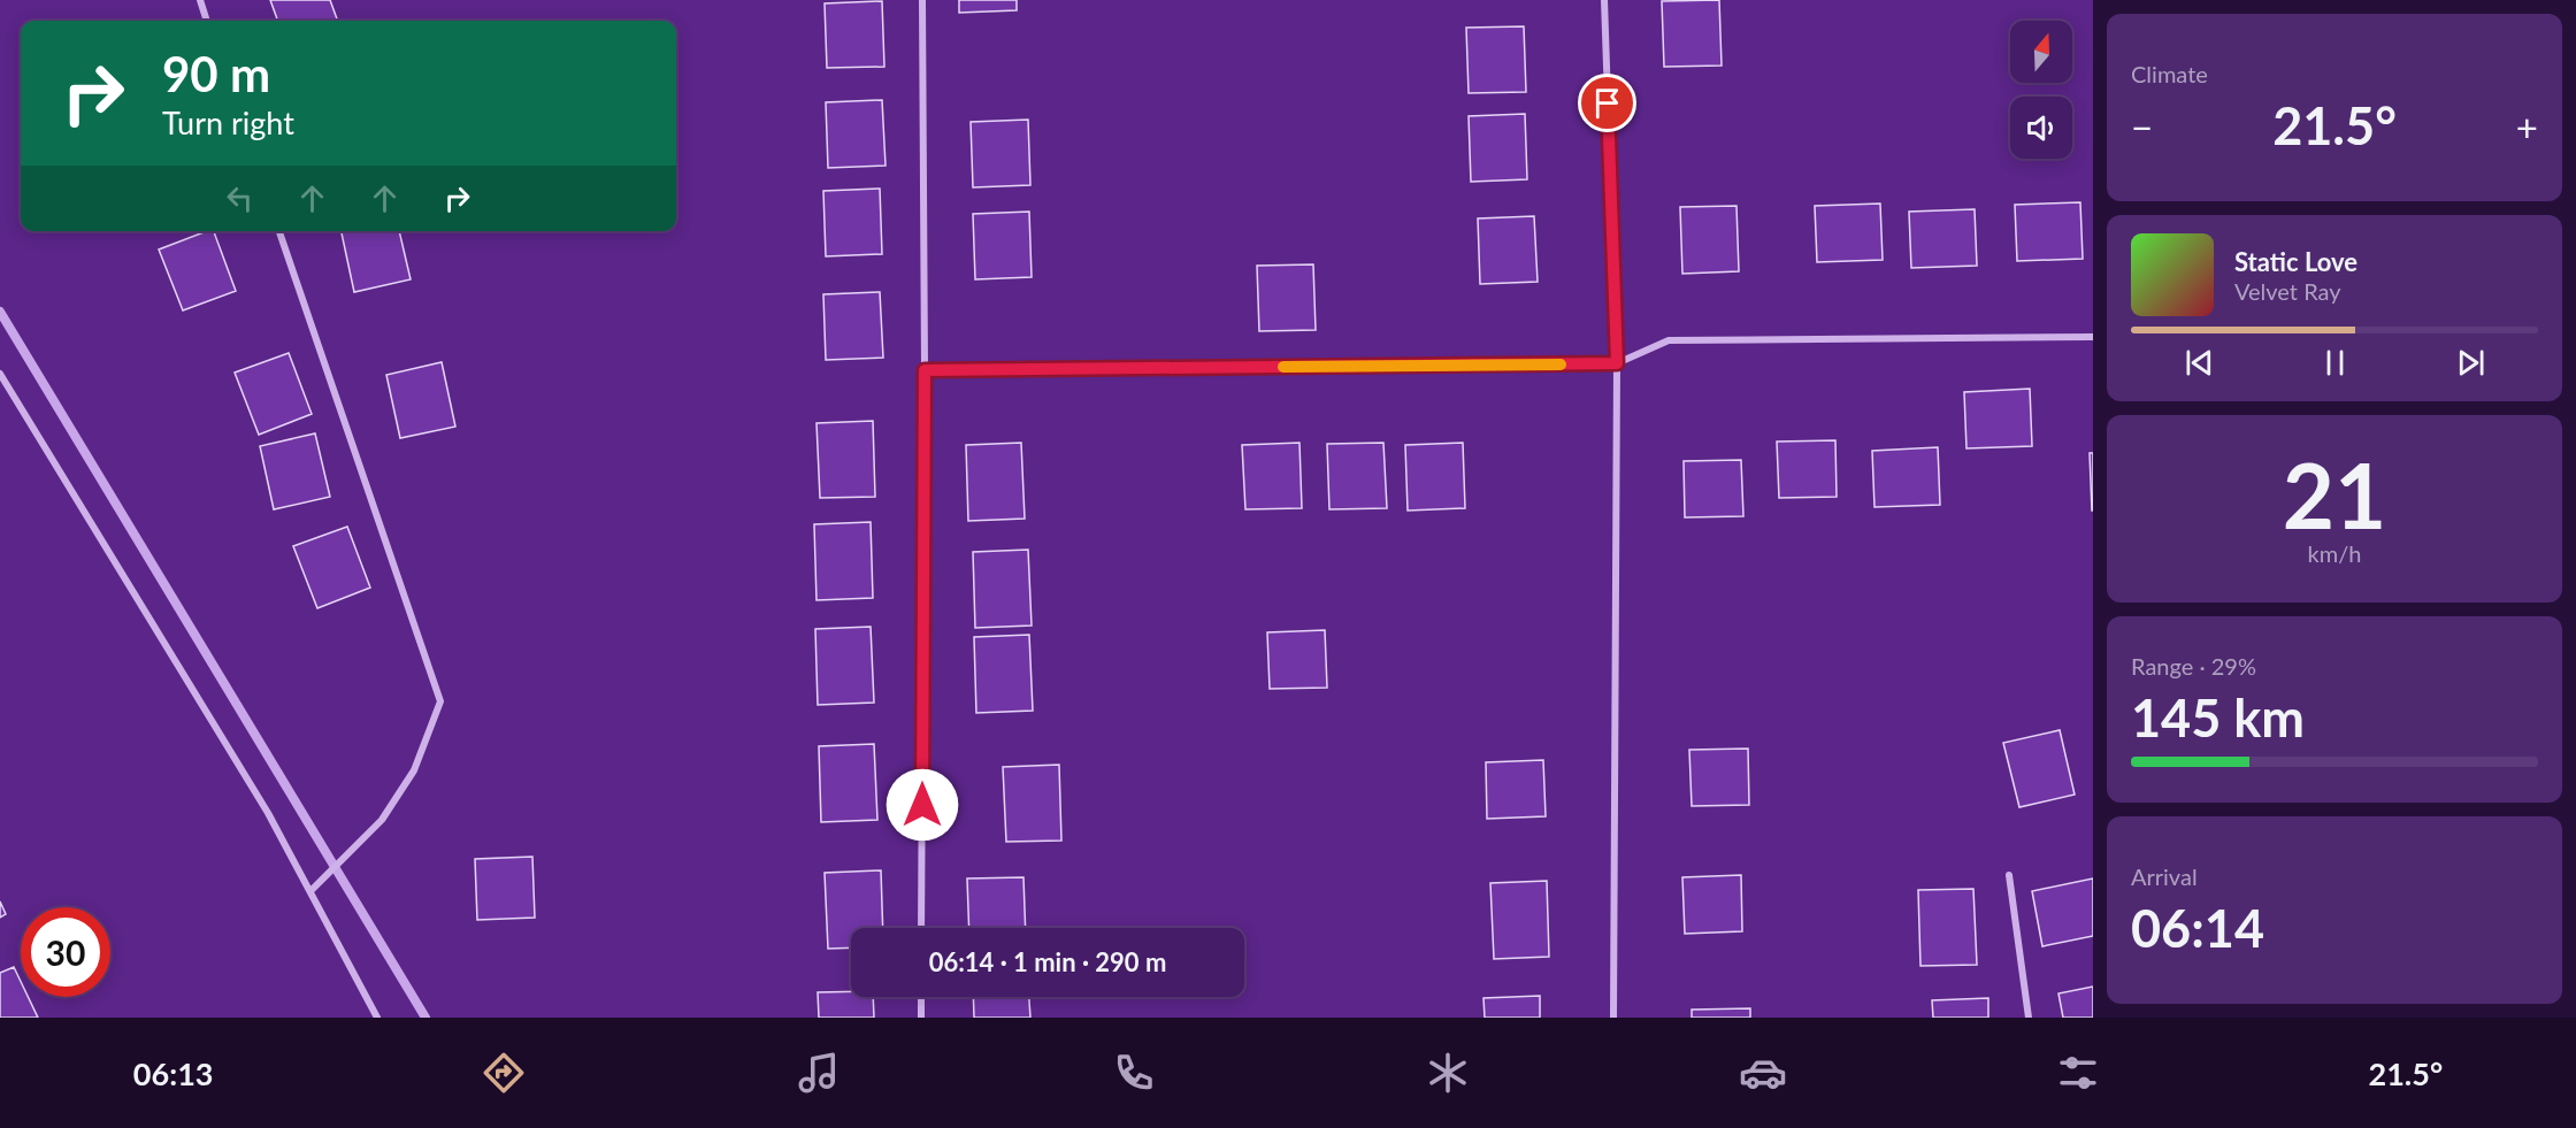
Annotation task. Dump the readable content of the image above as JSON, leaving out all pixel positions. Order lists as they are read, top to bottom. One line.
{"north":"top","page":{"tile":["Climate",["21","km/h"],["Range · 29%","145 km"],["Arrival","06:14"]],"turn":["90 m","Turn right"],"heat":["−","21.5°","+"],"song":["Static Love","Velvet Ray"],"limit":"30","trip":"06:14 · 1 min · 290 m","tabs":["06:13","21.5°"]}}
